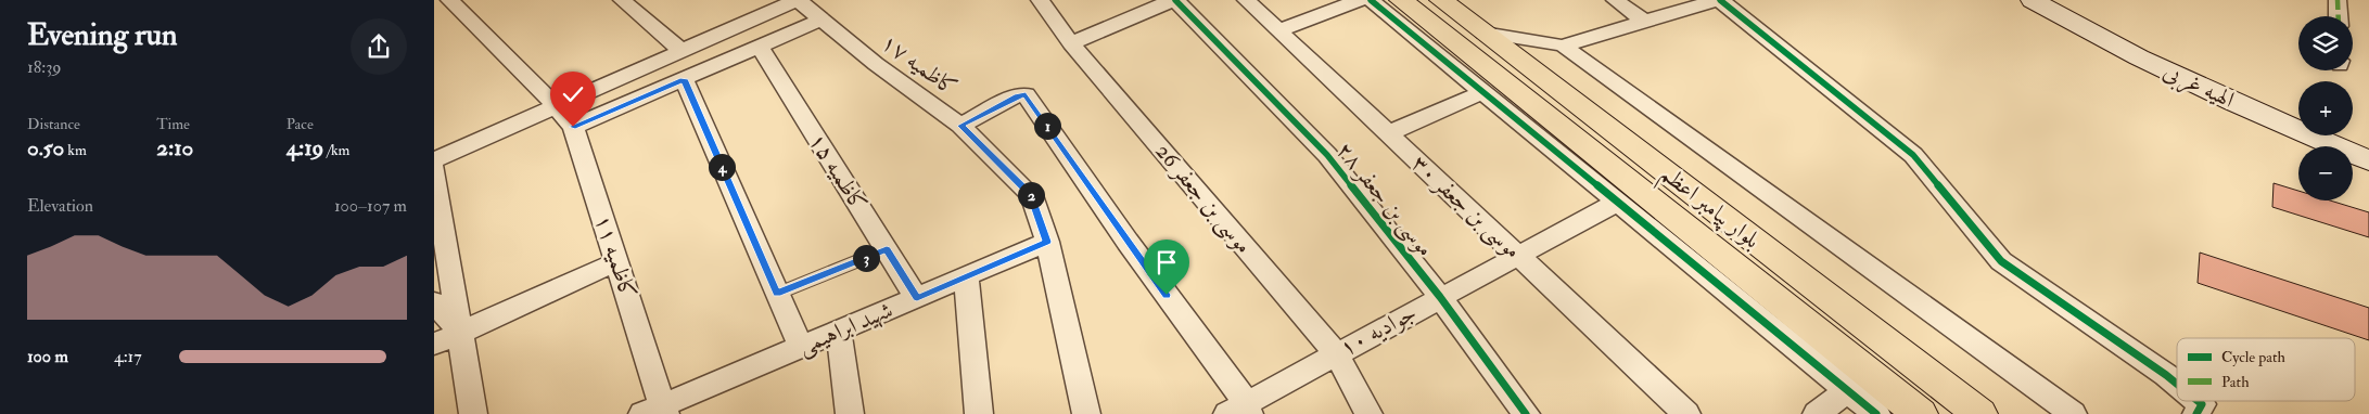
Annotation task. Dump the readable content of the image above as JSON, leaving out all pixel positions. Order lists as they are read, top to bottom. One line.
{"streets":{"main road":["بلوار پیامبر اعظم"],"street":["کاظمیه ۱۷","الهیه غربی","کاظمیه ۱۵","موسی بن جعفر 26","موسی بن جعفر ۲۸","موسی بن جعفر ۳۰","کاظمیه ۱۱","شهید ابراهیمی","جوادیه ۱۰"]},"crossings":[["کاظمیه ۱۷","شهید ابراهیمی"],["کاظمیه ۱۵","شهید ابراهیمی"],["موسی بن جعفر 26","موسی بن جعفر ۲۸"],["موسی بن جعفر 26","جوادیه ۱۰"],["موسی بن جعفر ۲۸","جوادیه ۱۰"],["موسی بن جعفر ۳۰","جوادیه ۱۰"],["کاظمیه ۱۱","شهید ابراهیمی"]],"legend":["Cycle path","Path"],"page":{"heading":["Evening run","18:39"],"map_buttons":["+","−"],"stats":[["Distance","0.50 km"],["Time","2:10"],["Pace","4:19 /km"]],"pins":["1","4","2","3"],"chart":["Elevation","100–107 m"],"list":[{"name":"100 m","note":"4:17"}]}}
